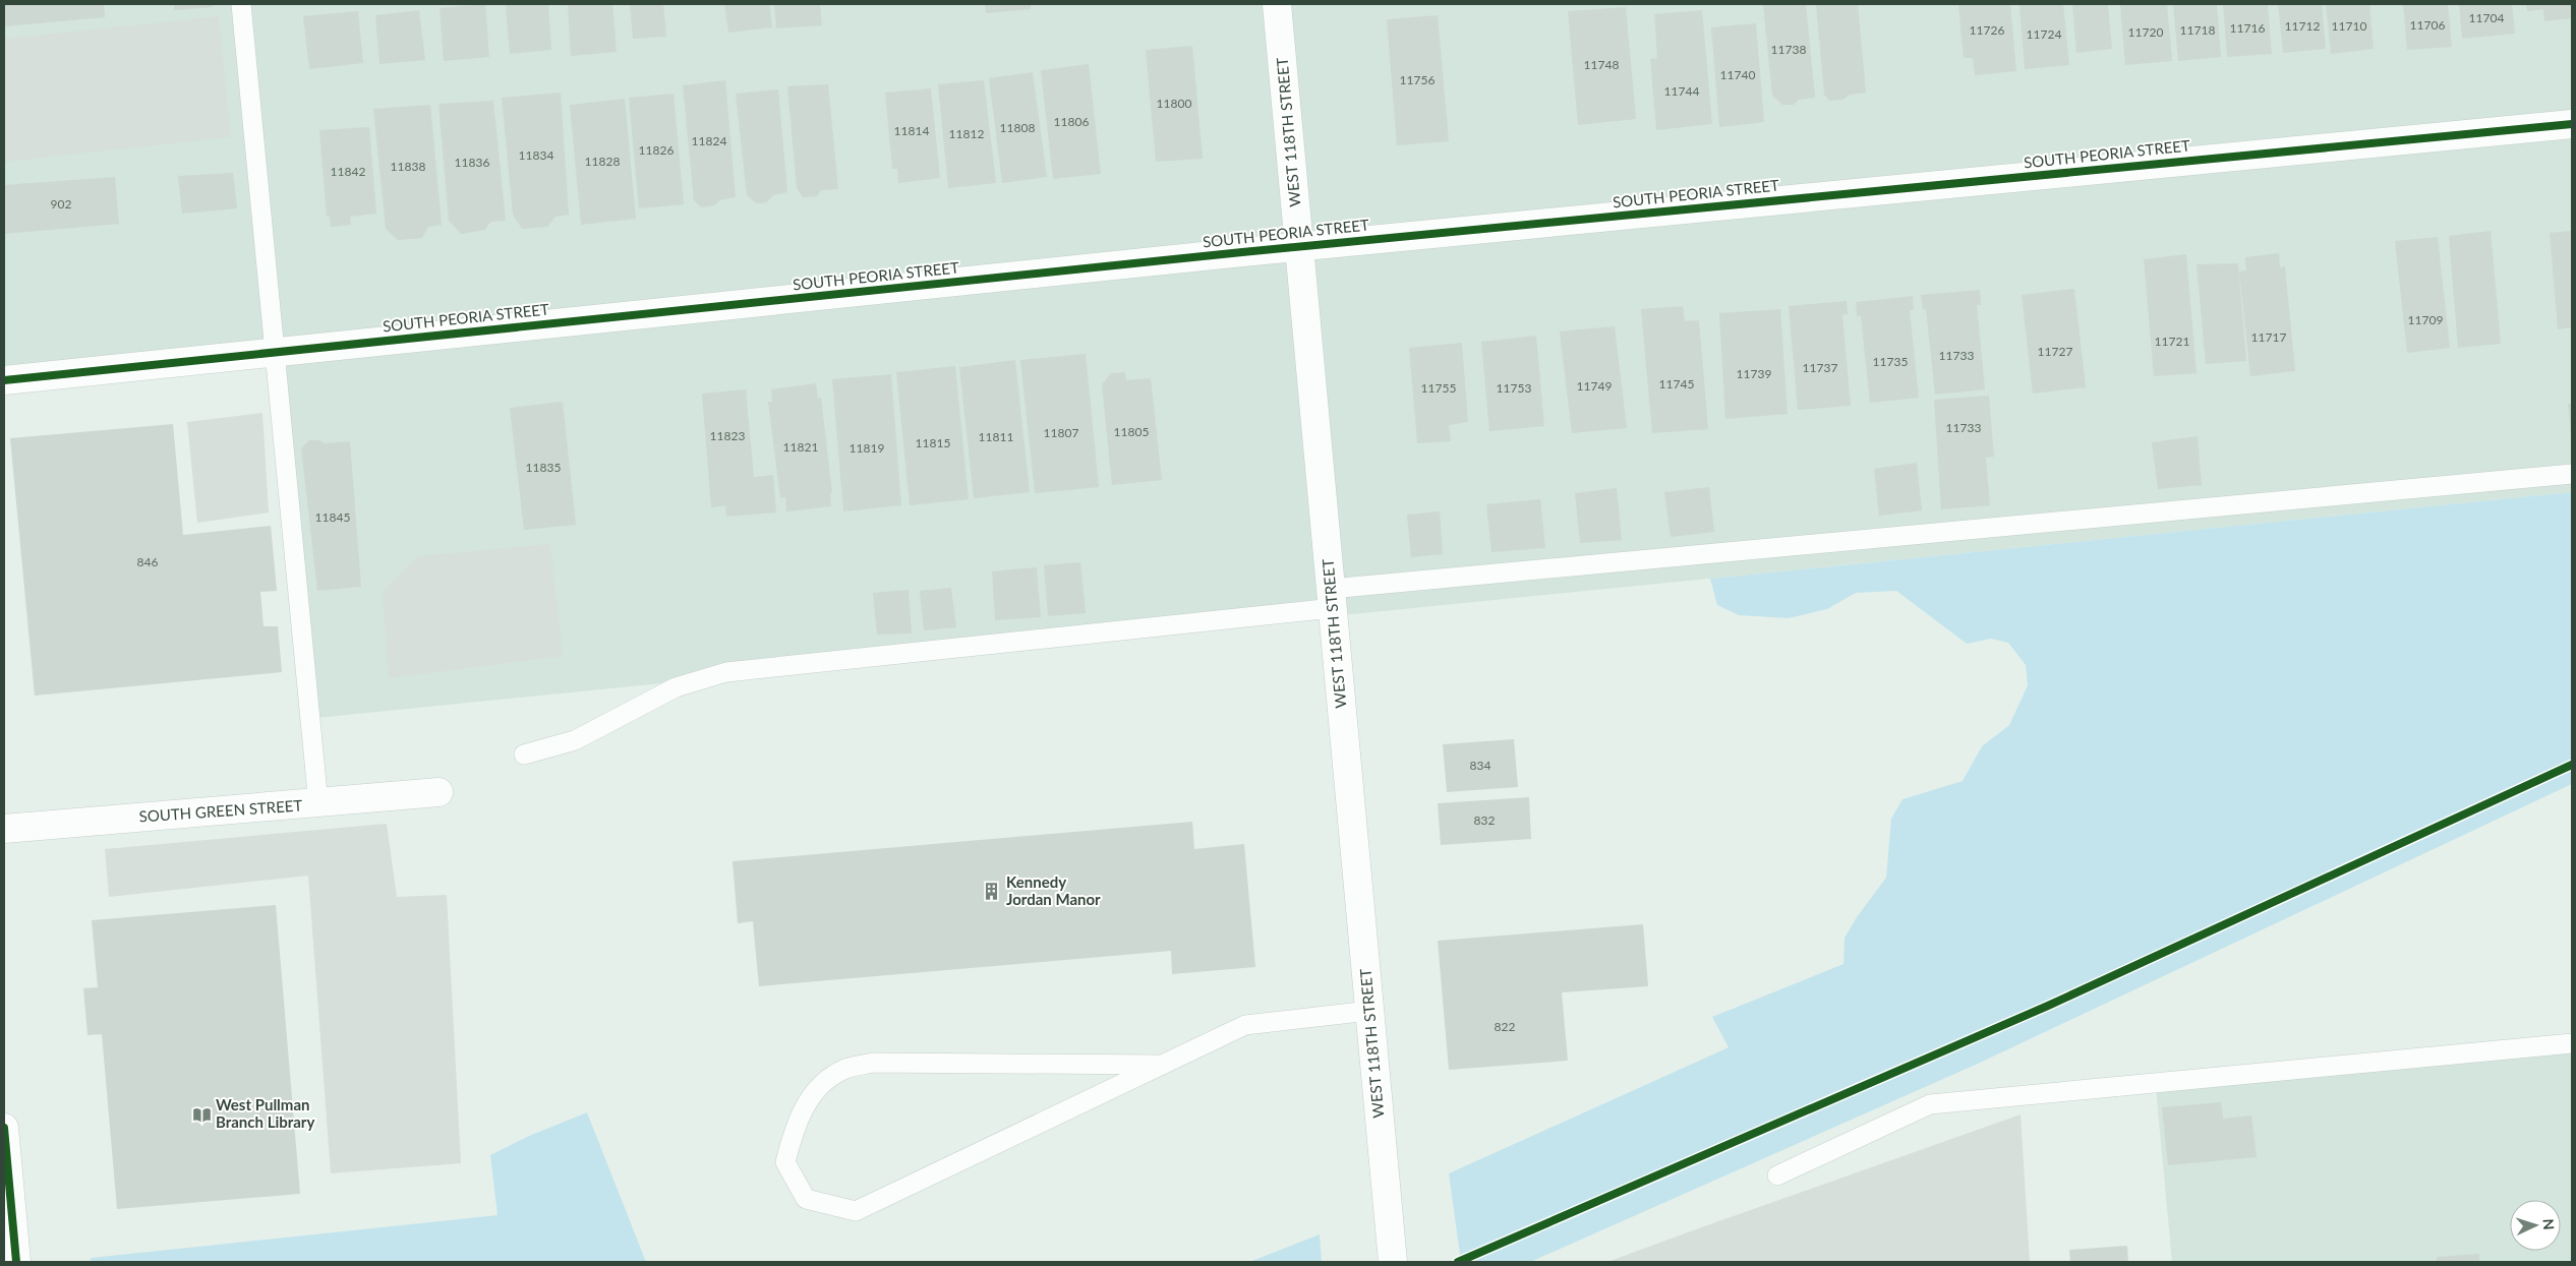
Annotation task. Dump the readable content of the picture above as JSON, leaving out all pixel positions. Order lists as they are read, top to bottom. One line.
{"streets":{"street":["WEST 118TH STREET","SOUTH PEORIA STREET","SOUTH GREEN STREET"]},"crossings":[["WEST 118TH STREET","SOUTH PEORIA STREET"]],"places":{"building":["Kennedy Jordan Manor"],"library":["West Pullman Branch Library"]},"house_numbers":["11704","11706","11712","11710","11716","11726","11718","11720","11724","11738","11748","11740","11756","11744","11800","11806","11808","11814","11812","11824","11826","11834","11828","11836","11838","11842","902","11709","11717","11721","11727","11733","11735","11737","11739","11745","11749","11755","11753","11733","11805","11807","11823","11811","11815","11821","11819","11835","11845","846","834","832","822"],"north":"right"}
